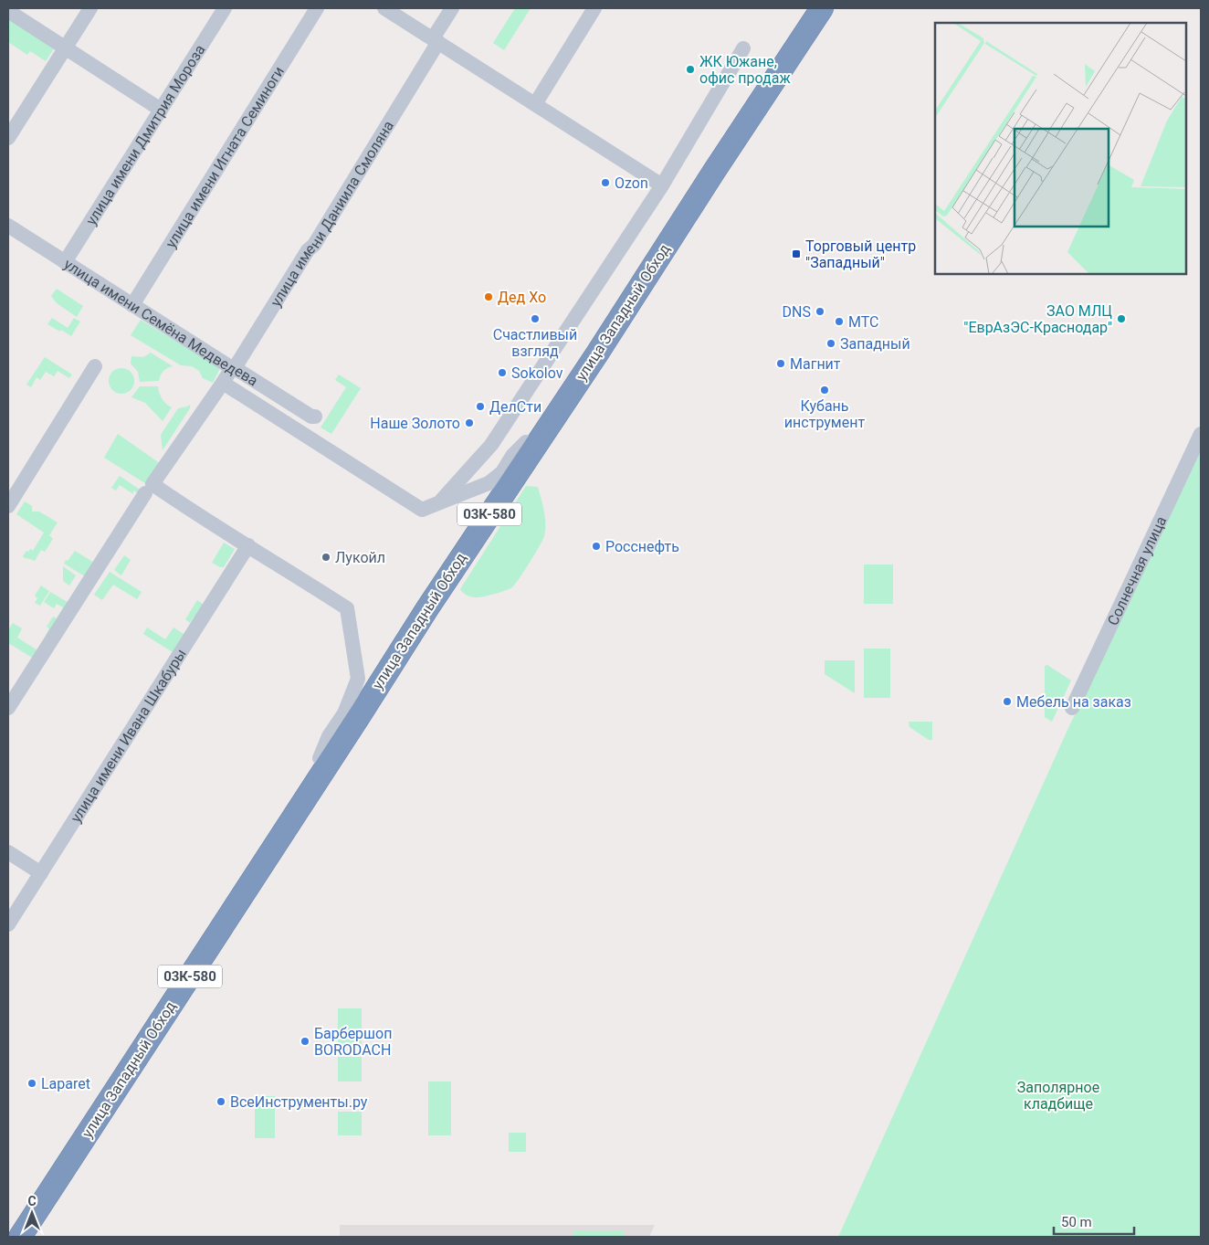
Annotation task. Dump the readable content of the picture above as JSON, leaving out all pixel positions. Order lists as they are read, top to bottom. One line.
{"streets":{"highway":["улица Западный Обход","03К-580"],"street":["улица имени Дмитрия Мороза","улица имени Игната Семиноги","улица имени Даниила Смоляна","улица имени Семёна Медведева","Солнечная улица","улица имени Ивана Шкабуры"]},"crossings":[["улица имени Дмитрия Мороза","улица имени Семёна Медведева"],["улица имени Игната Семиноги","улица имени Семёна Медведева"],["улица имени Даниила Смоляна","улица имени Семёна Медведева"],["улица имени Даниила Смоляна","улица имени Ивана Шкабуры"]],"parks":["Заполярное кладбище"],"places":{"other":["ЖК Южане, офис продаж","Ozon","Дед Хо","DNS","Счастливый взгляд","ЗАО МЛЦ \"ЕврАзЭС-Краснодар\"","МТС","Западный","Магнит","Sokolov","Кубань инструмент","ДелСти","Наше Золото","Росснефть","Лукойл","Мебель на заказ","Барбершоп BORODACH","Laparet","ВсеИнструменты.ру"],"transit":["Торговый центр \"Западный\""]},"scale_bar":"50 m","north":"top"}
